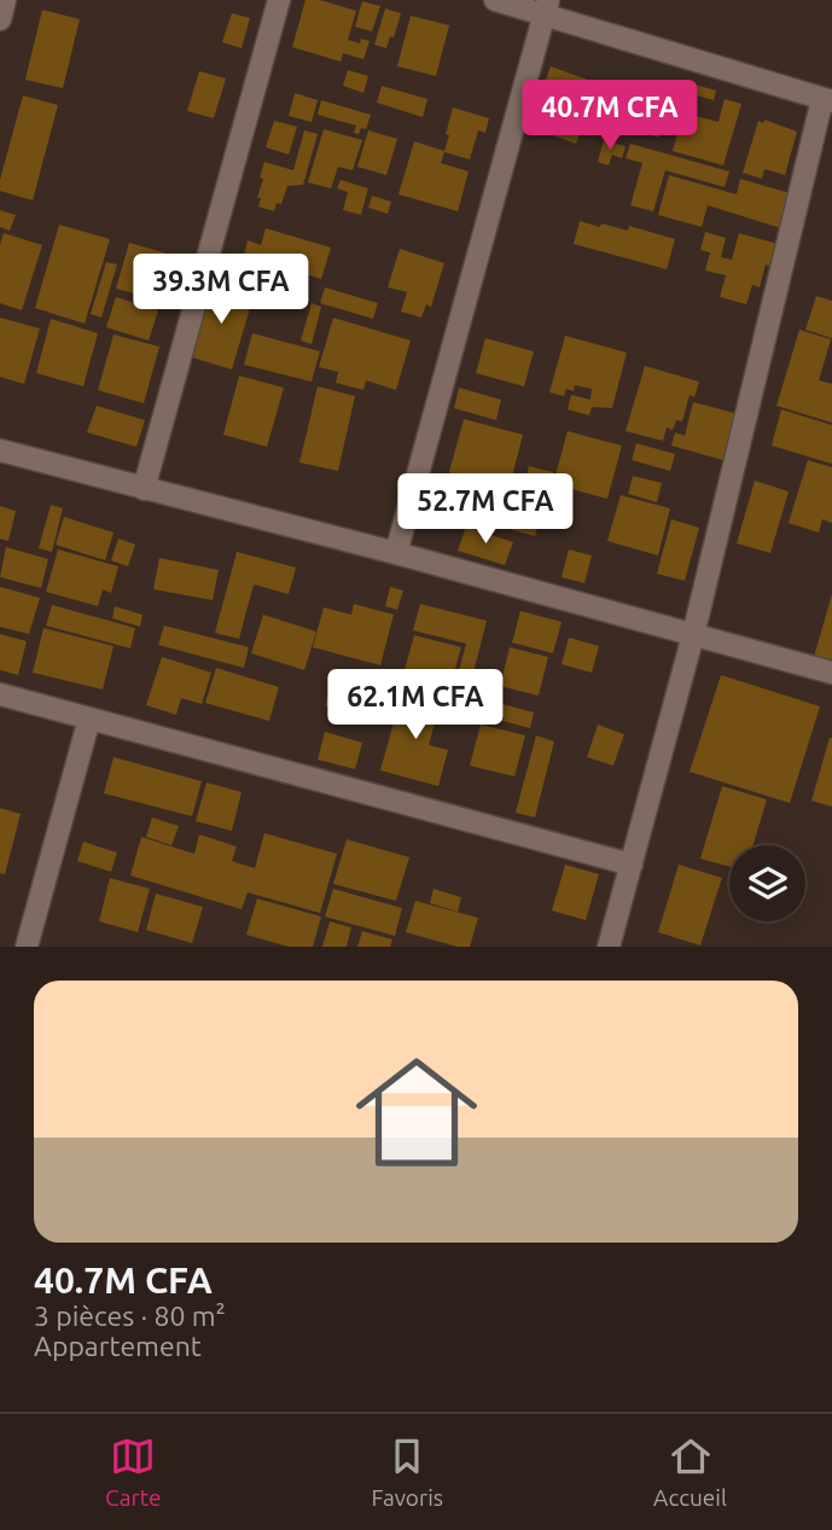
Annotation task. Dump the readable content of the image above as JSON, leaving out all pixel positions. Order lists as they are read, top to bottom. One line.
{"page":{"price":["40.7M CFA","39.3M CFA","52.7M CFA","62.1M CFA"],"list":[{"name":"40.7M CFA","note":"3 pièces · 80 m² · Appartement"}],"tabs":["Carte","Favoris","Accueil"]}}
